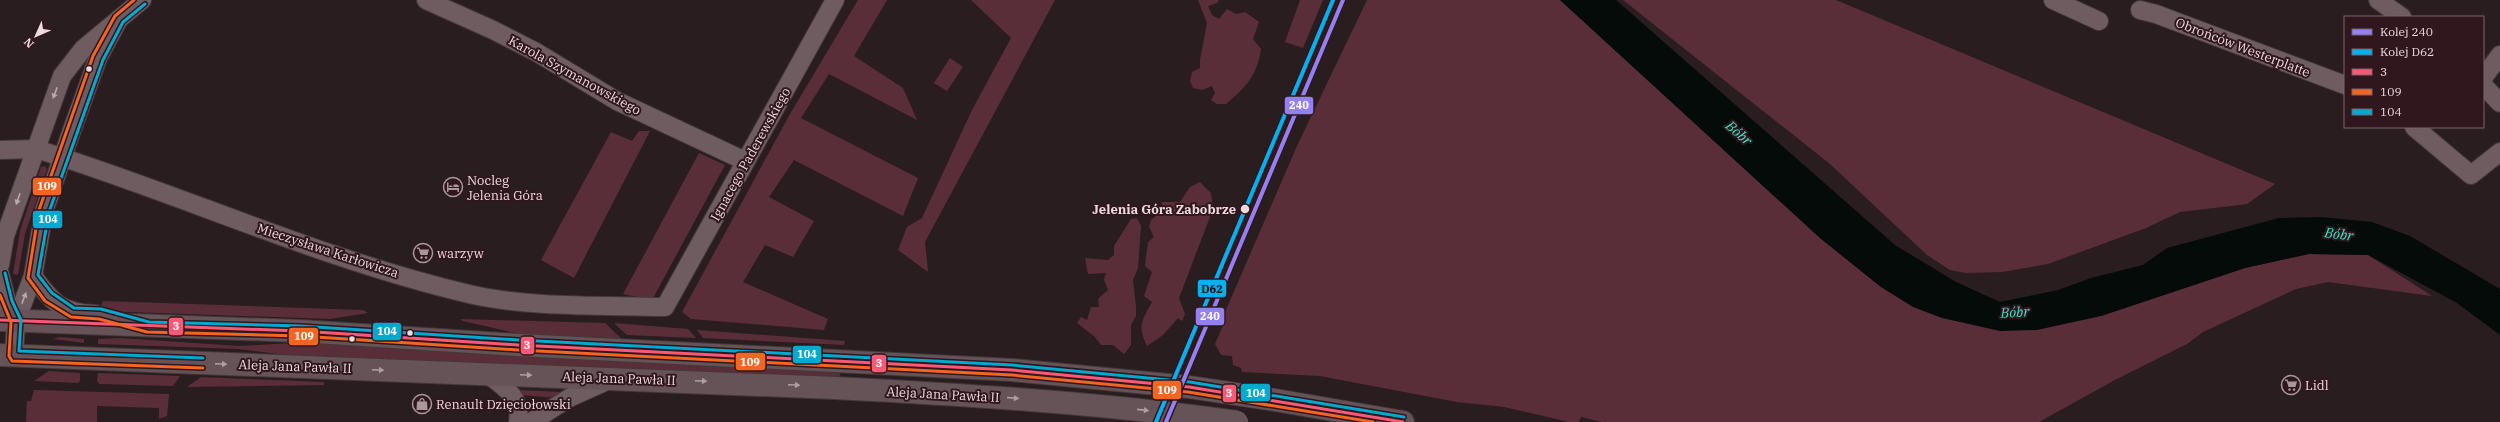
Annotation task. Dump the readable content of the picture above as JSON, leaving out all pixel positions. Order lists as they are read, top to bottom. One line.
{"streets":{"main road":["Aleja Jana Pawła II"],"street":["Obrońców Westerplatte","Karola Szymanowskiego","Ignacego Paderewskiego","Mieczysława Karłowicza"]},"crossings":[["Karola Szymanowskiego","Ignacego Paderewskiego"],["Ignacego Paderewskiego","Mieczysława Karłowicza"]],"water":["Bóbr"],"places":{"hotel":["Nocleg Jelenia Góra"],"other":["Jelenia Góra Zabobrze"],"supermarket":["warzyw","Lidl"],"shop":["Renault Dzięciołowski"]},"lines":["rail line 240","rail line D62","transit line 109","transit line 104","transit line 3"],"legend":["Kolej 240","Kolej D62","3","109","104"],"north":"bottom left"}
